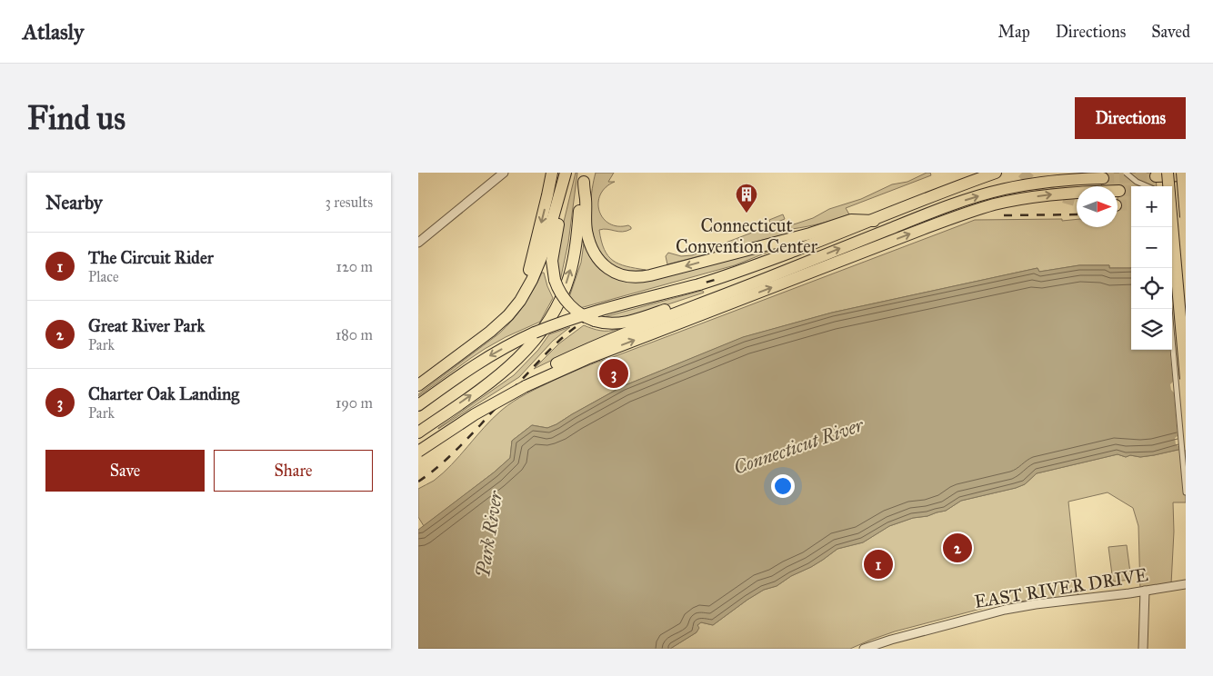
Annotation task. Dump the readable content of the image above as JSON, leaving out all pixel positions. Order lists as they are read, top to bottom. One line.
{"streets":{"street":["EAST RIVER DRIVE"]},"water":["Connecticut River","Park River"],"places":{"building":["Connecticut Convention Center"]},"north":"right","page":{"header":"Atlasly","nav":["Map","Directions","Saved"],"buttons":["Directions",["Save","Share"]],"title":"Find us","heading":["Nearby","3 results"],"map_buttons":["+","−"],"list":[{"mark":"1","name":"The Circuit Rider","note":"Place","value":"120 m"},{"mark":"2","name":"Great River Park","note":"Park","value":"180 m"},{"mark":"3","name":"Charter Oak Landing","note":"Park","value":"190 m"}],"pins":["3","2","1"]}}
